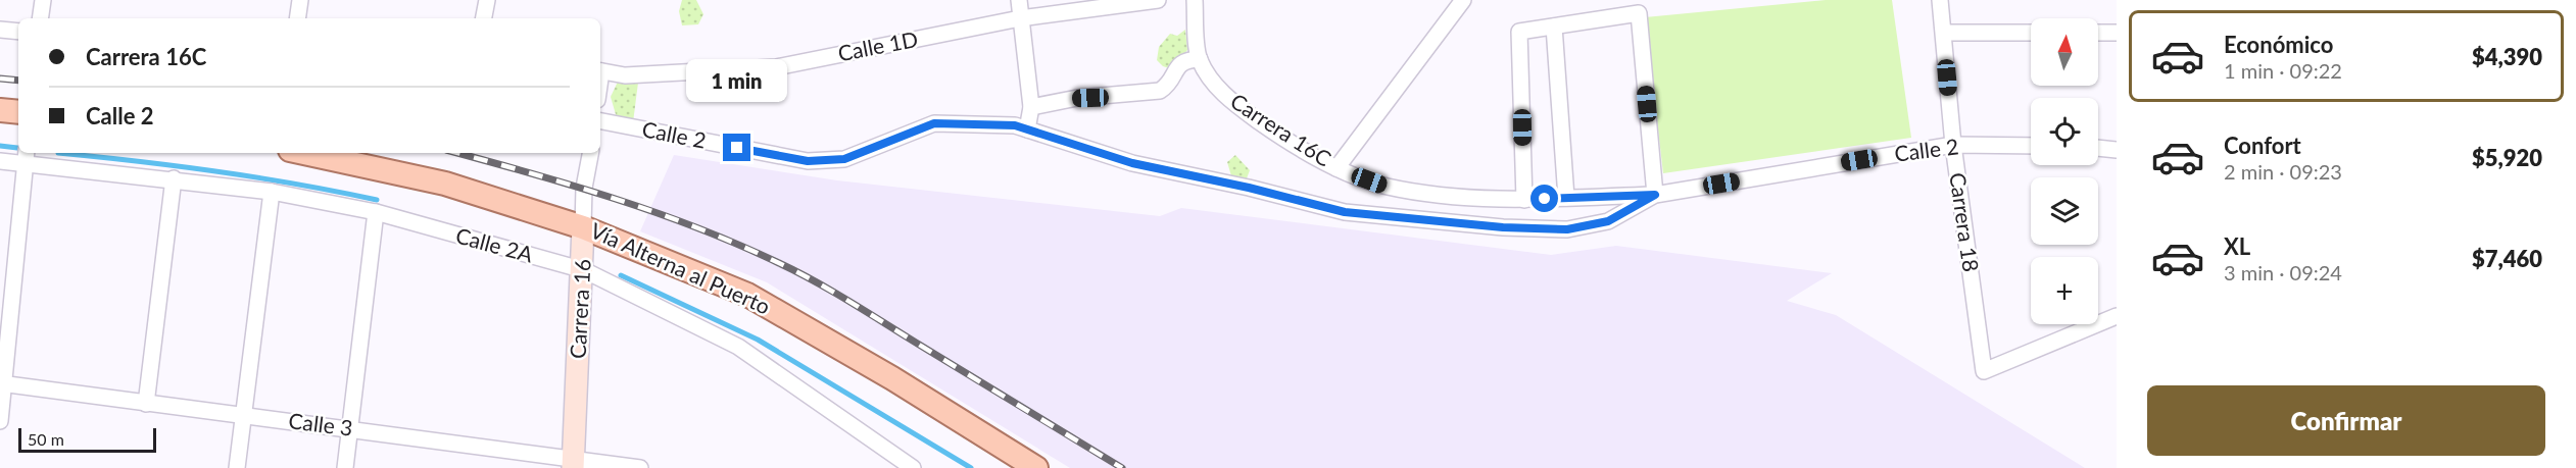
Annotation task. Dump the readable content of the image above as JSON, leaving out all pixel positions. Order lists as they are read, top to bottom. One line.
{"streets":{"main road":["Vía Alterna al Puerto"],"street":["Calle 1D","Carrera 16C","Calle 2","Carrera 18","Calle 2A","Carrera 16","Calle 3"]},"crossings":[["Carrera 16C","Calle 2"],["Calle 2","Carrera 18"],["Calle 2A","Vía Alterna al Puerto"],["Calle 2A","Carrera 16"],["Vía Alterna al Puerto","Carrera 16"],["Carrera 16","Calle 3"]],"scale_bar":"50 m","north":"top","page":{"list":[{"name":"Económico","note":"1 min · 09:22","value":"$4,390"},{"name":"Confort","note":"2 min · 09:23","value":"$5,920"},{"name":"XL","note":"3 min · 09:24","value":"$7,460"}],"map_buttons":"+","banner":["Carrera 16C","Calle 2"],"bubble":"1 min","buttons":"Confirmar","scale":"50 m"}}
